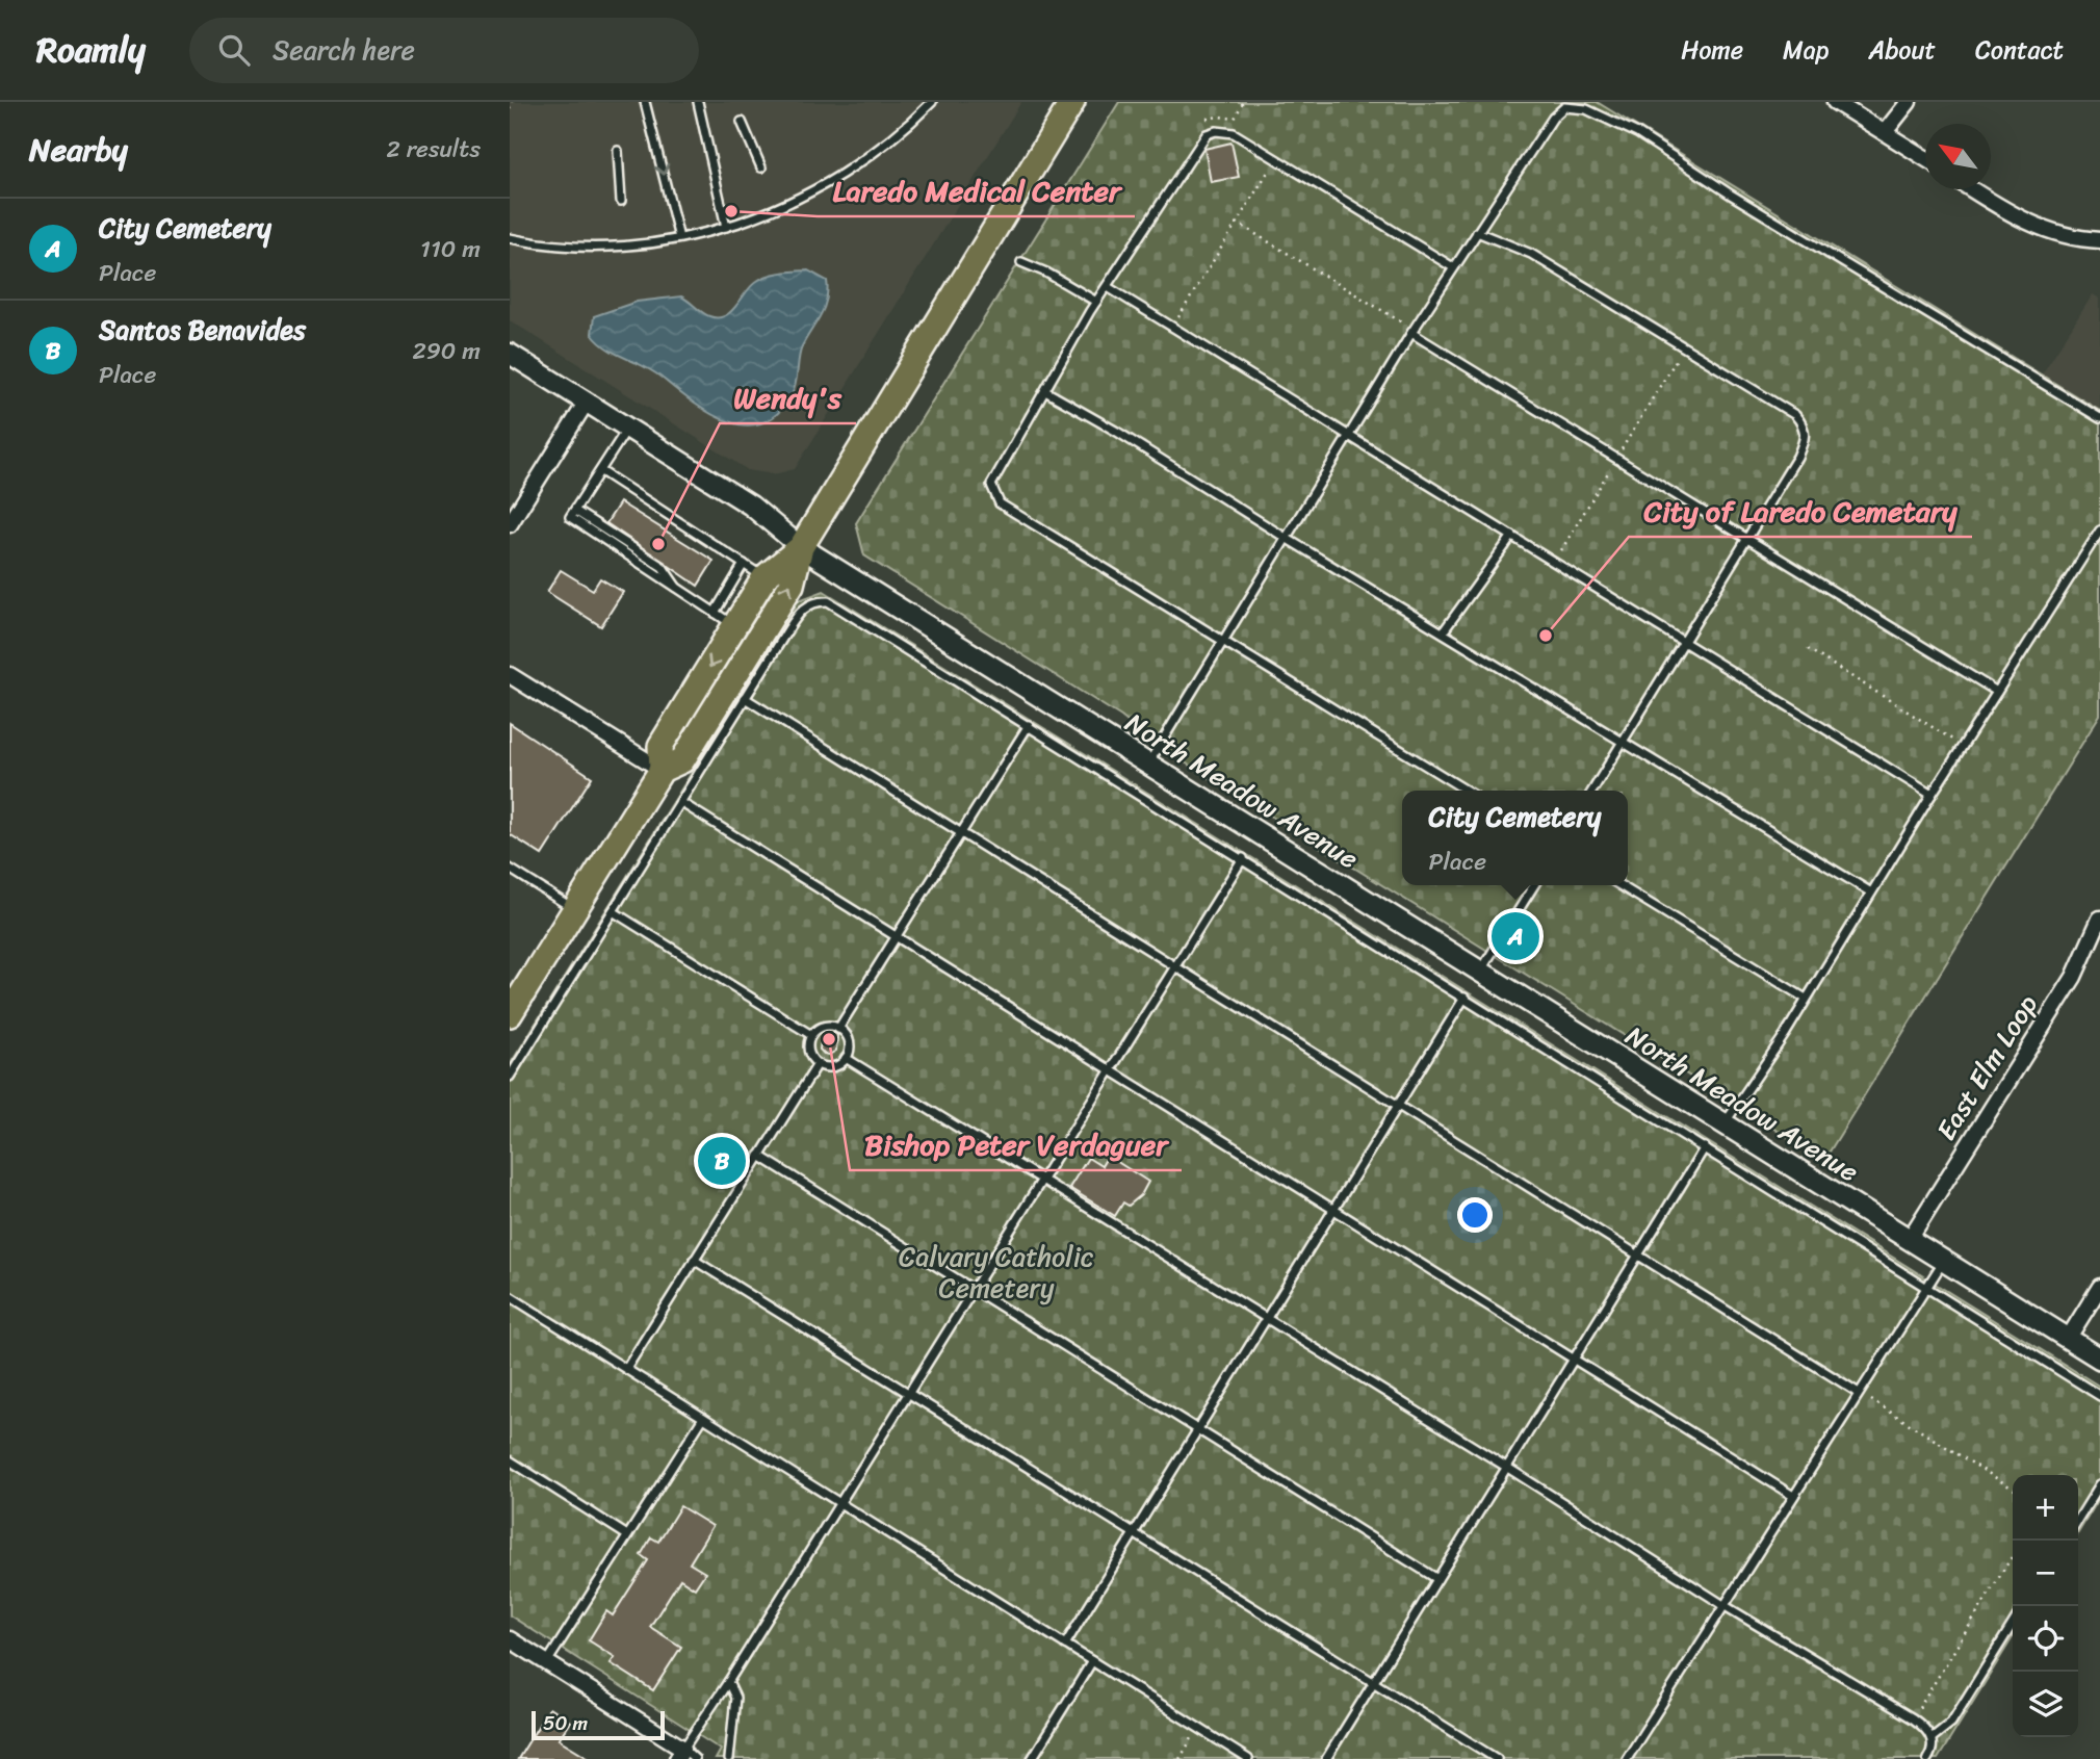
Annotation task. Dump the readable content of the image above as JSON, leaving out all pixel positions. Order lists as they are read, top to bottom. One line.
{"streets":{"main road":["North Meadow Avenue"],"street":["East Elm Loop"]},"crossings":[["North Meadow Avenue","East Elm Loop"]],"parks":["Calvary Catholic Cemetery"],"places":["Laredo Medical Center","Wendy's","City of Laredo Cemetary","Bishop Peter Verdaguer"],"scale_bar":"50 m","north":"top left","page":{"header":"Roamly","search":"Search here","nav":["Home","Map","About","Contact"],"heading":["Nearby","2 results"],"list":[{"mark":"A","name":"City Cemetery","note":"Place","value":"110 m"},{"mark":"B","name":"Santos Benavides","note":"Place","value":"290 m"}],"popup":["City Cemetery","Place"],"pins":["A","B"],"map_buttons":["+","−"],"scale":"50 m"}}
